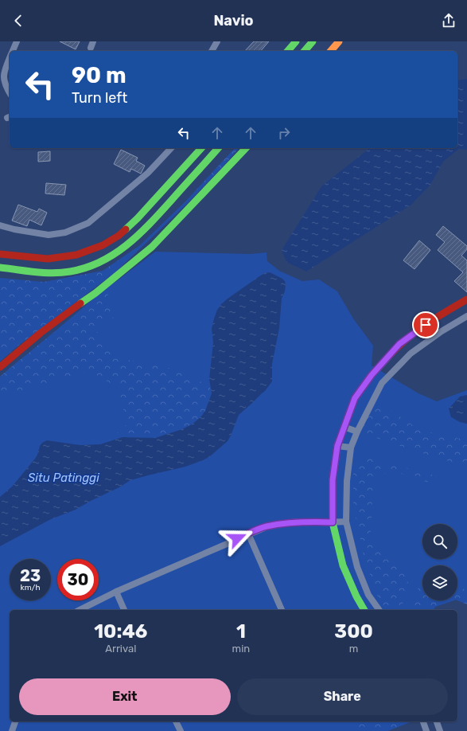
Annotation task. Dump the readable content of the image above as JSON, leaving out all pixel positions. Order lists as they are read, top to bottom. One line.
{"water":["Situ Patinggi"],"page":{"header":"Navio","turn":["90 m","Turn left"],"speed":"23 km/h","limit":"30","eta":["10:46","Arrival","1","min","300","m"],"buttons":["Exit","Share"]}}
